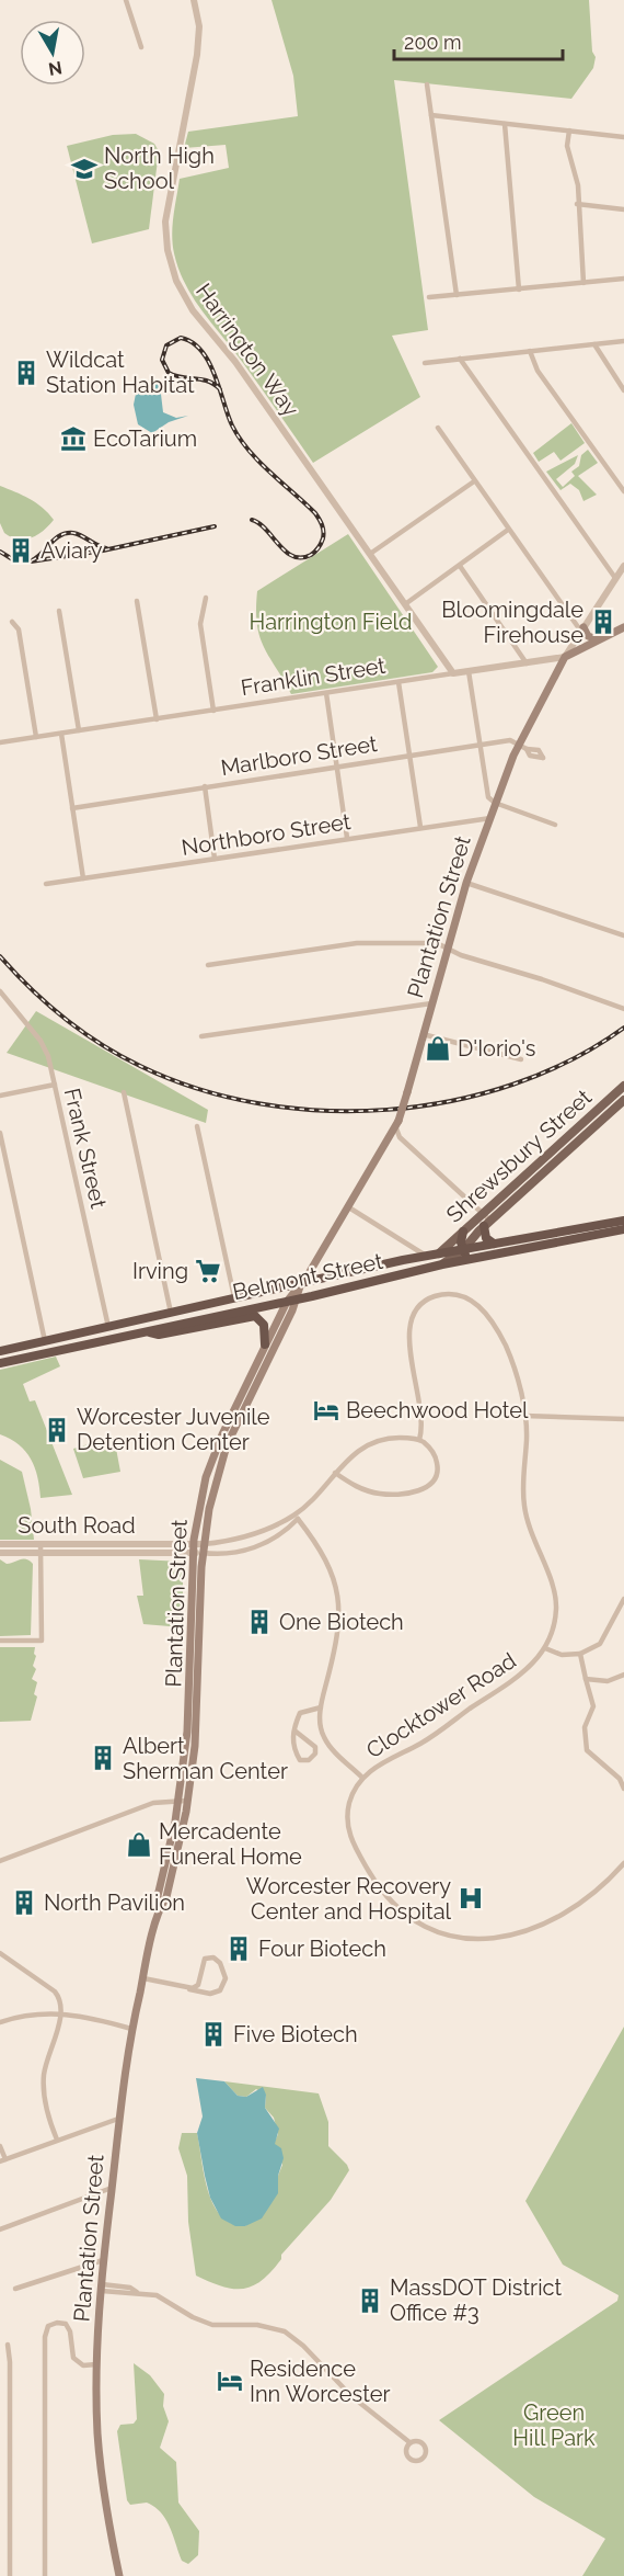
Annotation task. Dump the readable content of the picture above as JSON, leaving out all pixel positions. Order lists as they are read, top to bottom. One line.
{"streets":{"highway":["Belmont Street"],"main road":["Franklin Street","Plantation Street","Shrewsbury Street"],"street":["Harrington Way","Marlboro Street","Northboro Street","Frank Street","South Road","Clocktower Road"]},"crossings":[["Harrington Way","Franklin Street"],["Franklin Street","Plantation Street"],["Marlboro Street","Plantation Street"],["Northboro Street","Plantation Street"],["Plantation Street","Belmont Street"],["Plantation Street","South Road"],["Frank Street","Belmont Street"],["Shrewsbury Street","Belmont Street"]],"parks":["Harrington Field","Green Hill Park"],"places":{"school or university":["North High School"],"building":["Wildcat Station Habitat","Aviary","Bloomingdale Firehouse","Worcester Juvenile Detention Center","One Biotech","Albert Sherman Center","North Pavilion","Four Biotech","Five Biotech","MassDOT District Office #3"],"museum":["EcoTarium"],"shop":["D'Iorio's","Mercadente Funeral Home"],"supermarket":["Irving"],"hotel":["Beechwood Hotel","Residence Inn Worcester"],"hospital":["Worcester Recovery Center and Hospital"]},"scale_bar":"200 m","north":"bottom"}
